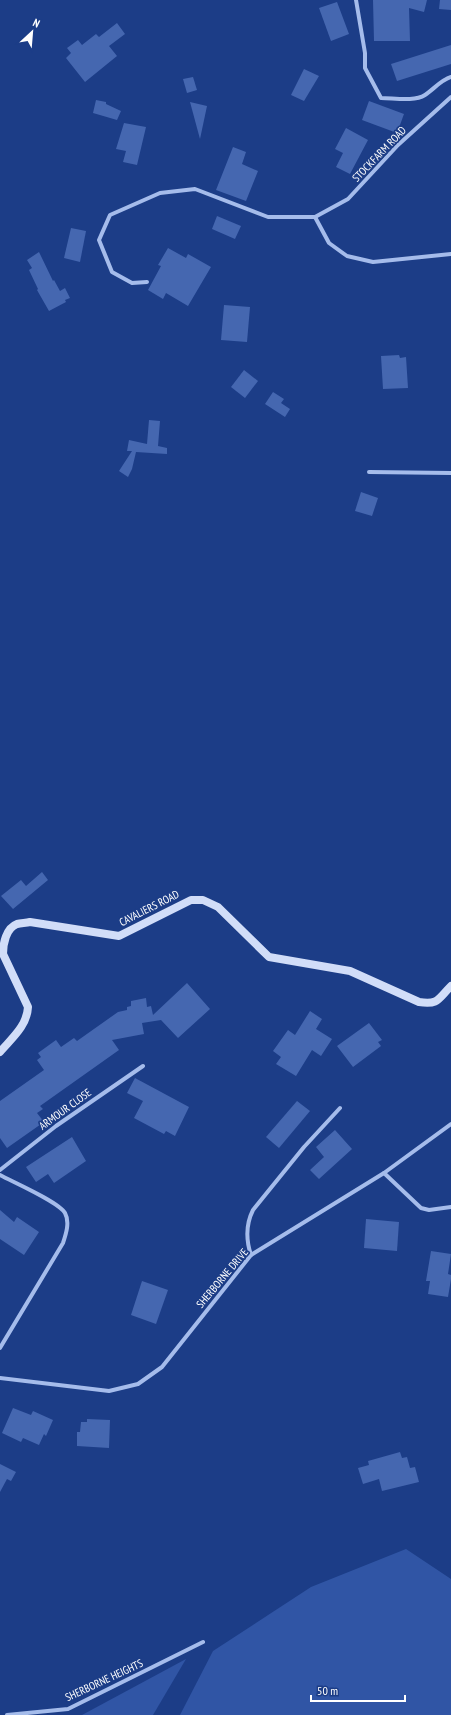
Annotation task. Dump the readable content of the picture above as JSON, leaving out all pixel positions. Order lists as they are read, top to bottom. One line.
{"streets":{"main road":["CAVALIERS ROAD"],"street":["STOCKFARM ROAD","ARMOUR CLOSE","SHERBORNE DRIVE","SHERBORNE HEIGHTS"]},"scale_bar":"50 m","north":"top right"}
